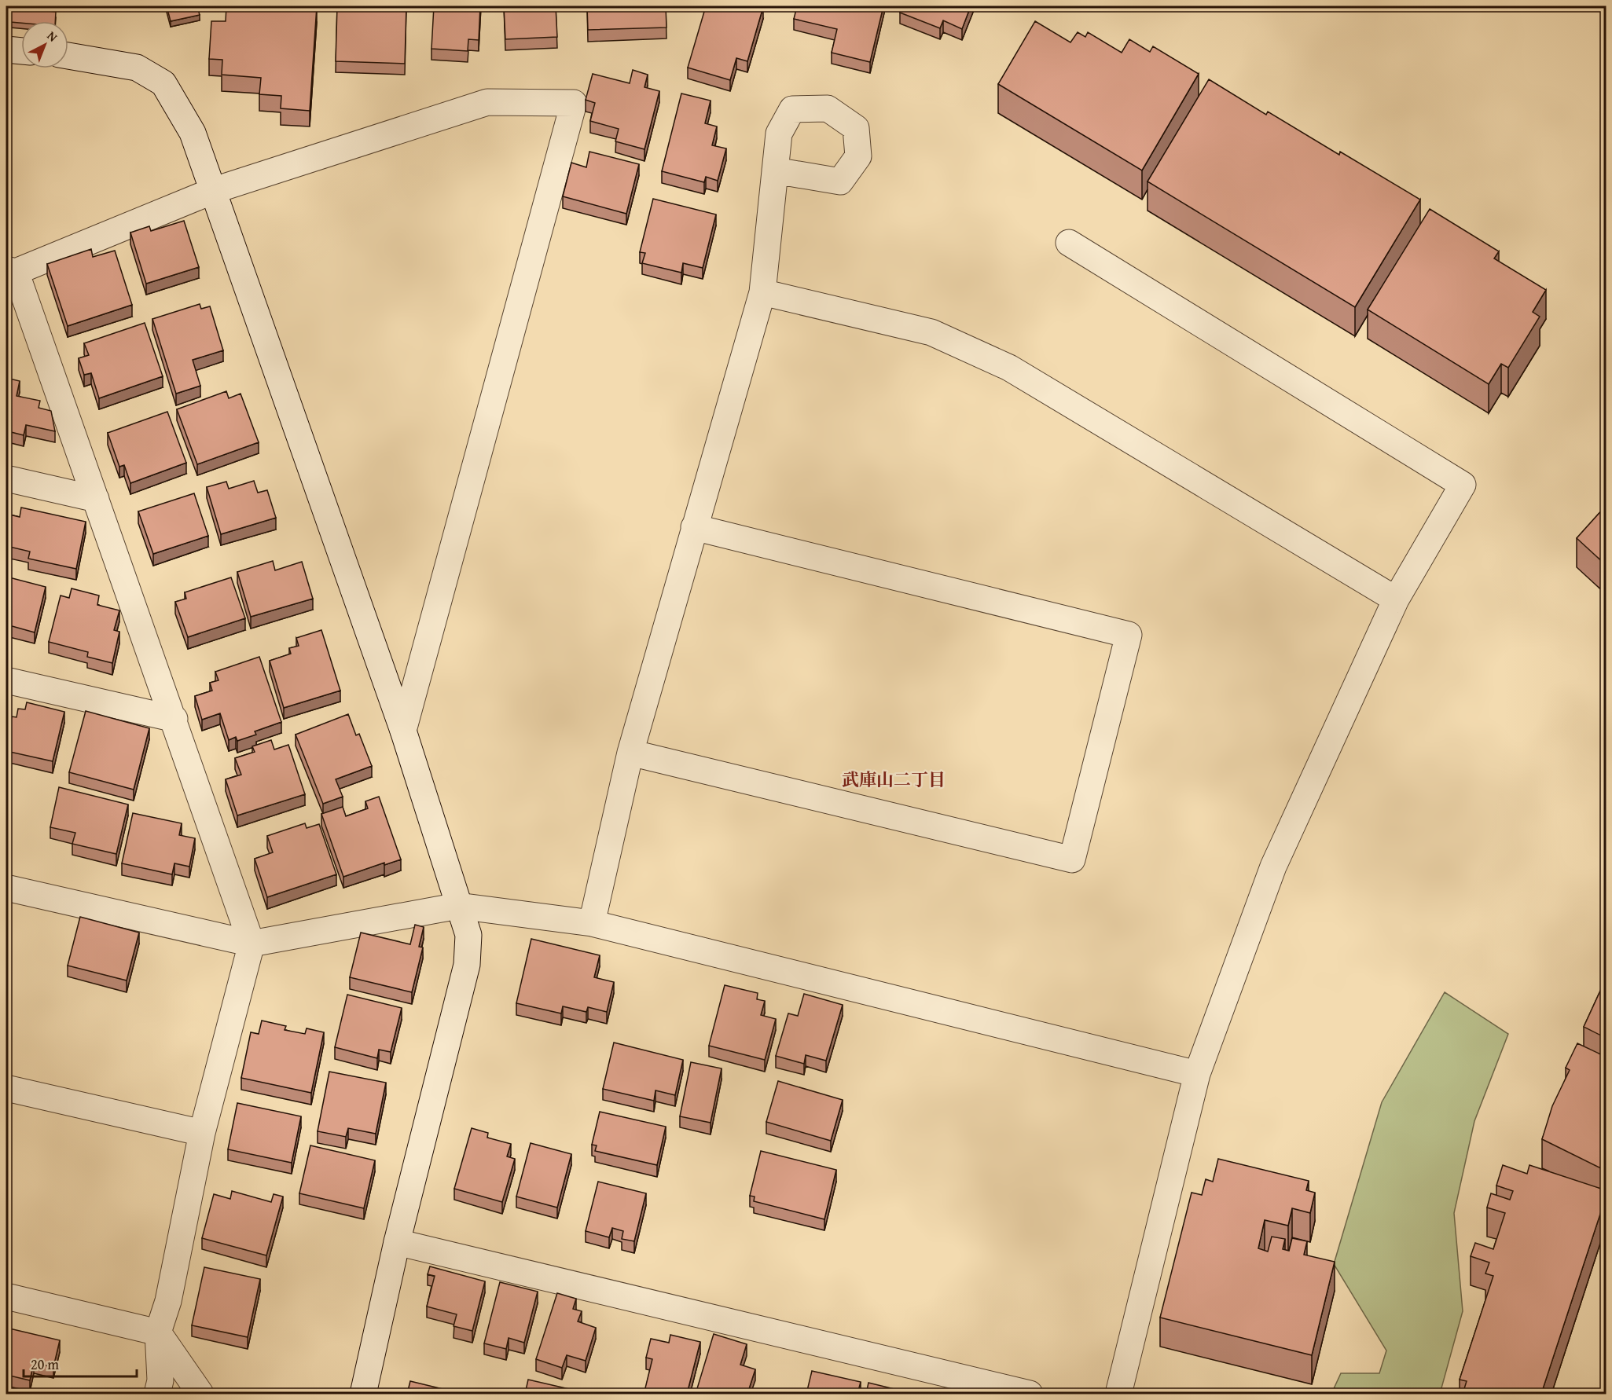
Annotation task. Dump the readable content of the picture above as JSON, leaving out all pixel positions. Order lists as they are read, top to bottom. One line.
{"districts":["武庫山二丁目"],"scale_bar":"20 m","north":"top right"}
